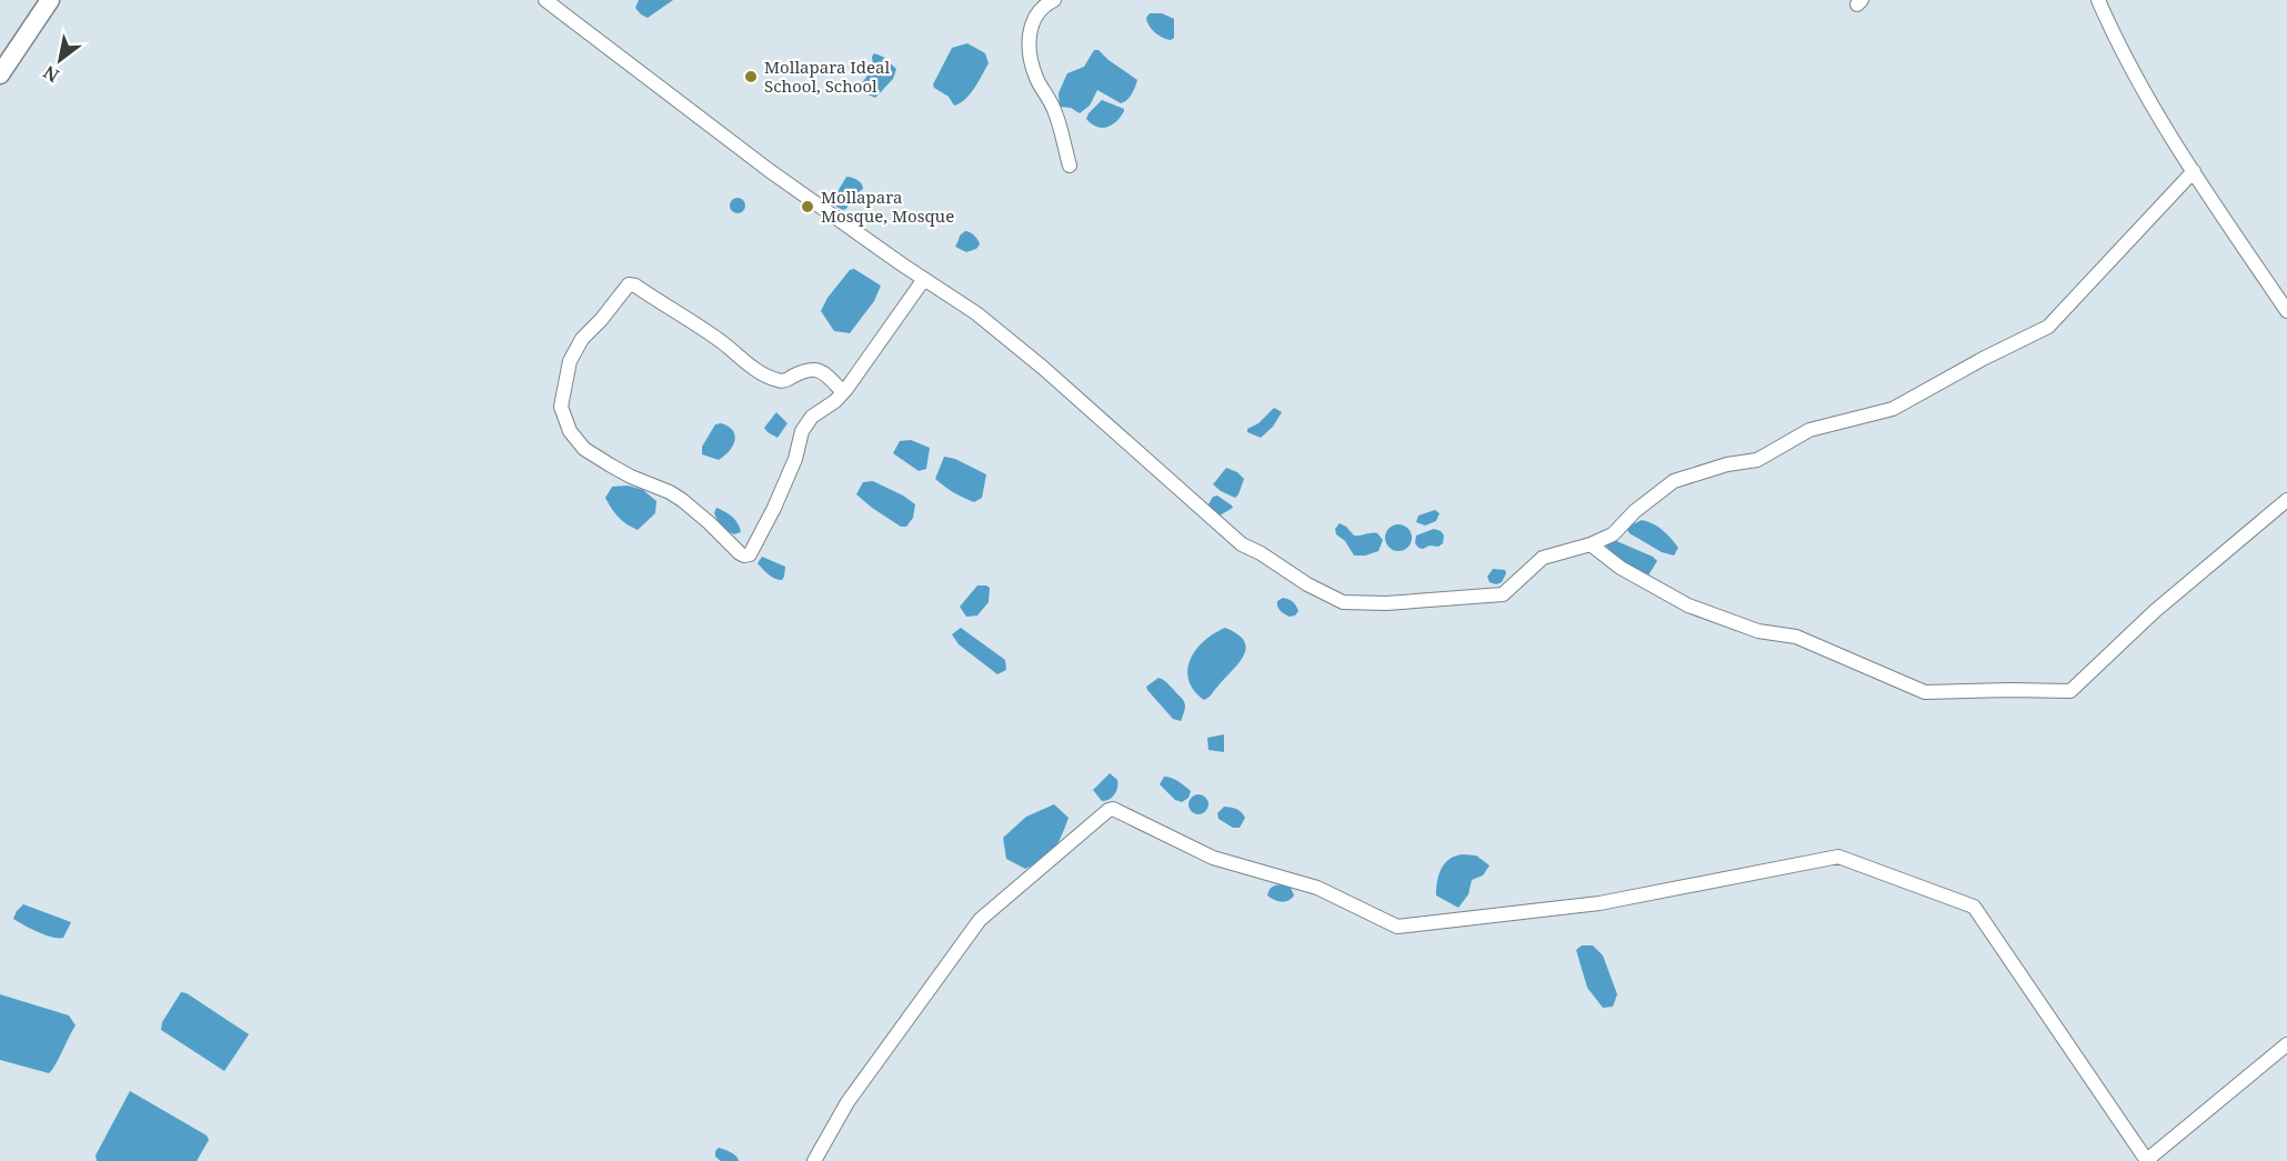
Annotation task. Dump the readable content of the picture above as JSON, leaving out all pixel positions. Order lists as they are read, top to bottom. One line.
{"places":["Mollapara Ideal School, School","Mollapara Mosque, Mosque"],"north":"bottom left"}
